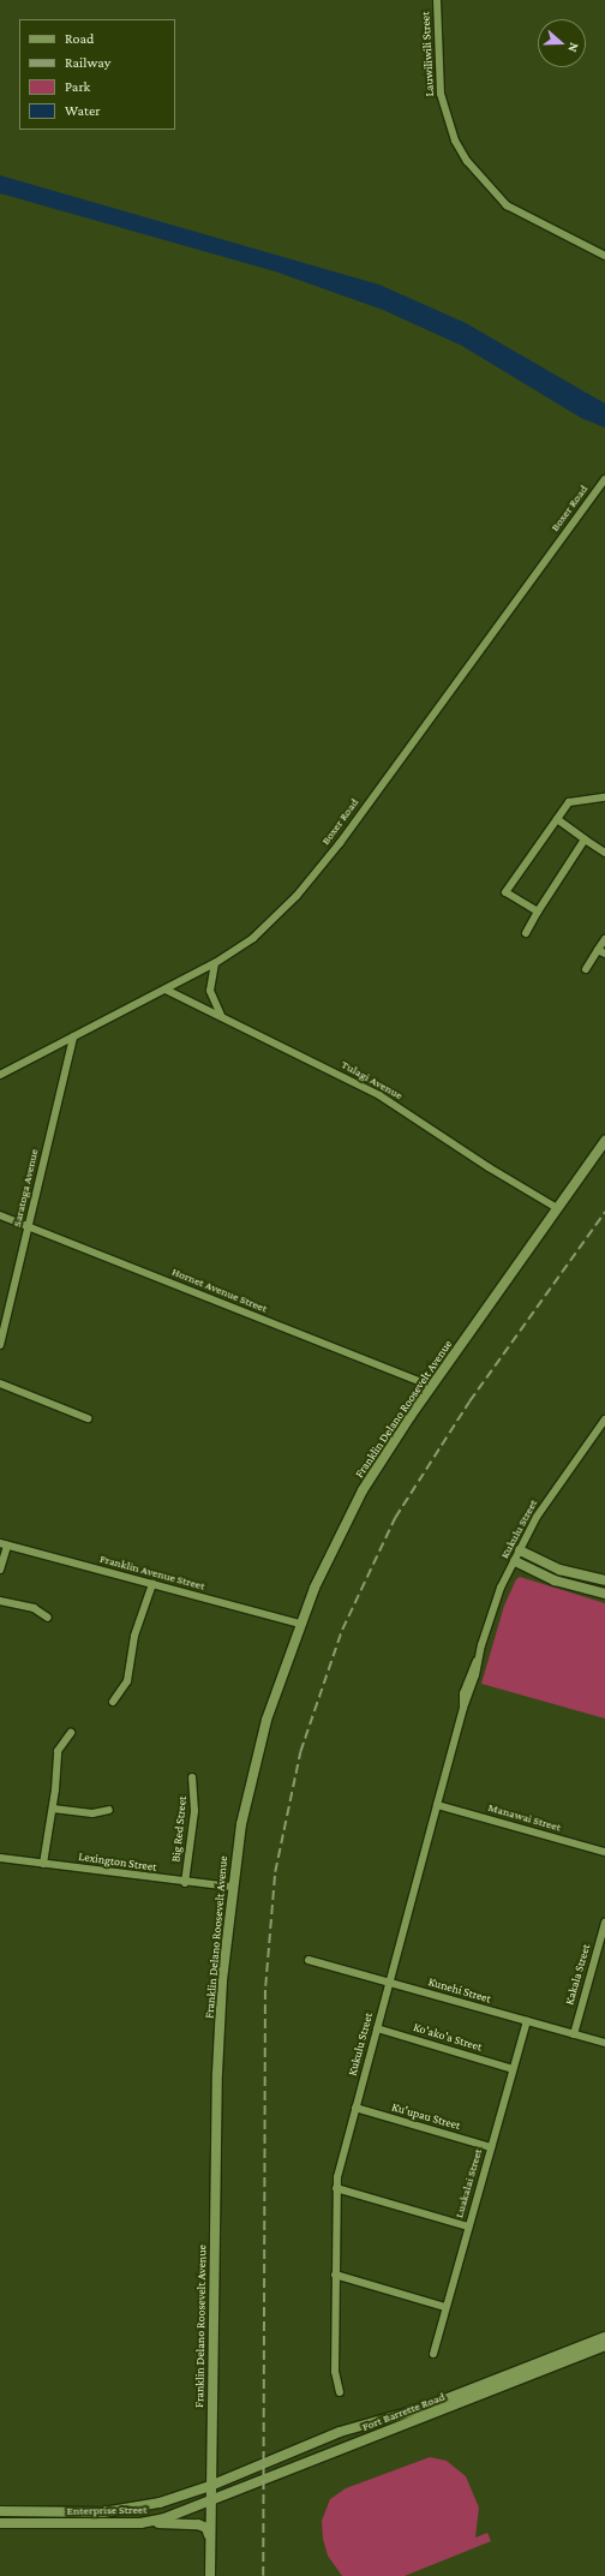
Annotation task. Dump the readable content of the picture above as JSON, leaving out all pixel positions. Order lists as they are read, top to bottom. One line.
{"streets":{"main road":["Franklin Delano Roosevelt Avenue","Fort Barrette Road","Enterprise Street"],"street":["Lauwiliwili Street","Boxer Road","Tulagi Avenue","Saratoga Avenue","Hornet Avenue Street","Kukulu Street","Franklin Avenue Street","Manawai Street","Big Red Street","Lexington Street","Kakala Street","Kunehi Street","Ko'ako'a Street","Ku'upau Street","Luakalai Street"]},"crossings":[["Boxer Road","Tulagi Avenue"],["Boxer Road","Saratoga Avenue"],["Tulagi Avenue","Franklin Delano Roosevelt Avenue"],["Saratoga Avenue","Hornet Avenue Street"],["Hornet Avenue Street","Franklin Delano Roosevelt Avenue"],["Franklin Delano Roosevelt Avenue","Franklin Avenue Street"],["Franklin Delano Roosevelt Avenue","Lexington Street"],["Franklin Delano Roosevelt Avenue","Fort Barrette Road"],["Franklin Delano Roosevelt Avenue","Enterprise Street"],["Kukulu Street","Manawai Street"],["Kukulu Street","Kunehi Street"],["Kukulu Street","Ko'ako'a Street"],["Kukulu Street","Ku'upau Street"],["Big Red Street","Lexington Street"],["Kakala Street","Kunehi Street"],["Kunehi Street","Luakalai Street"],["Ko'ako'a Street","Luakalai Street"],["Ku'upau Street","Luakalai Street"],["Fort Barrette Road","Enterprise Street"]],"legend":["Road","Railway","Park","Water"],"north":"right"}
